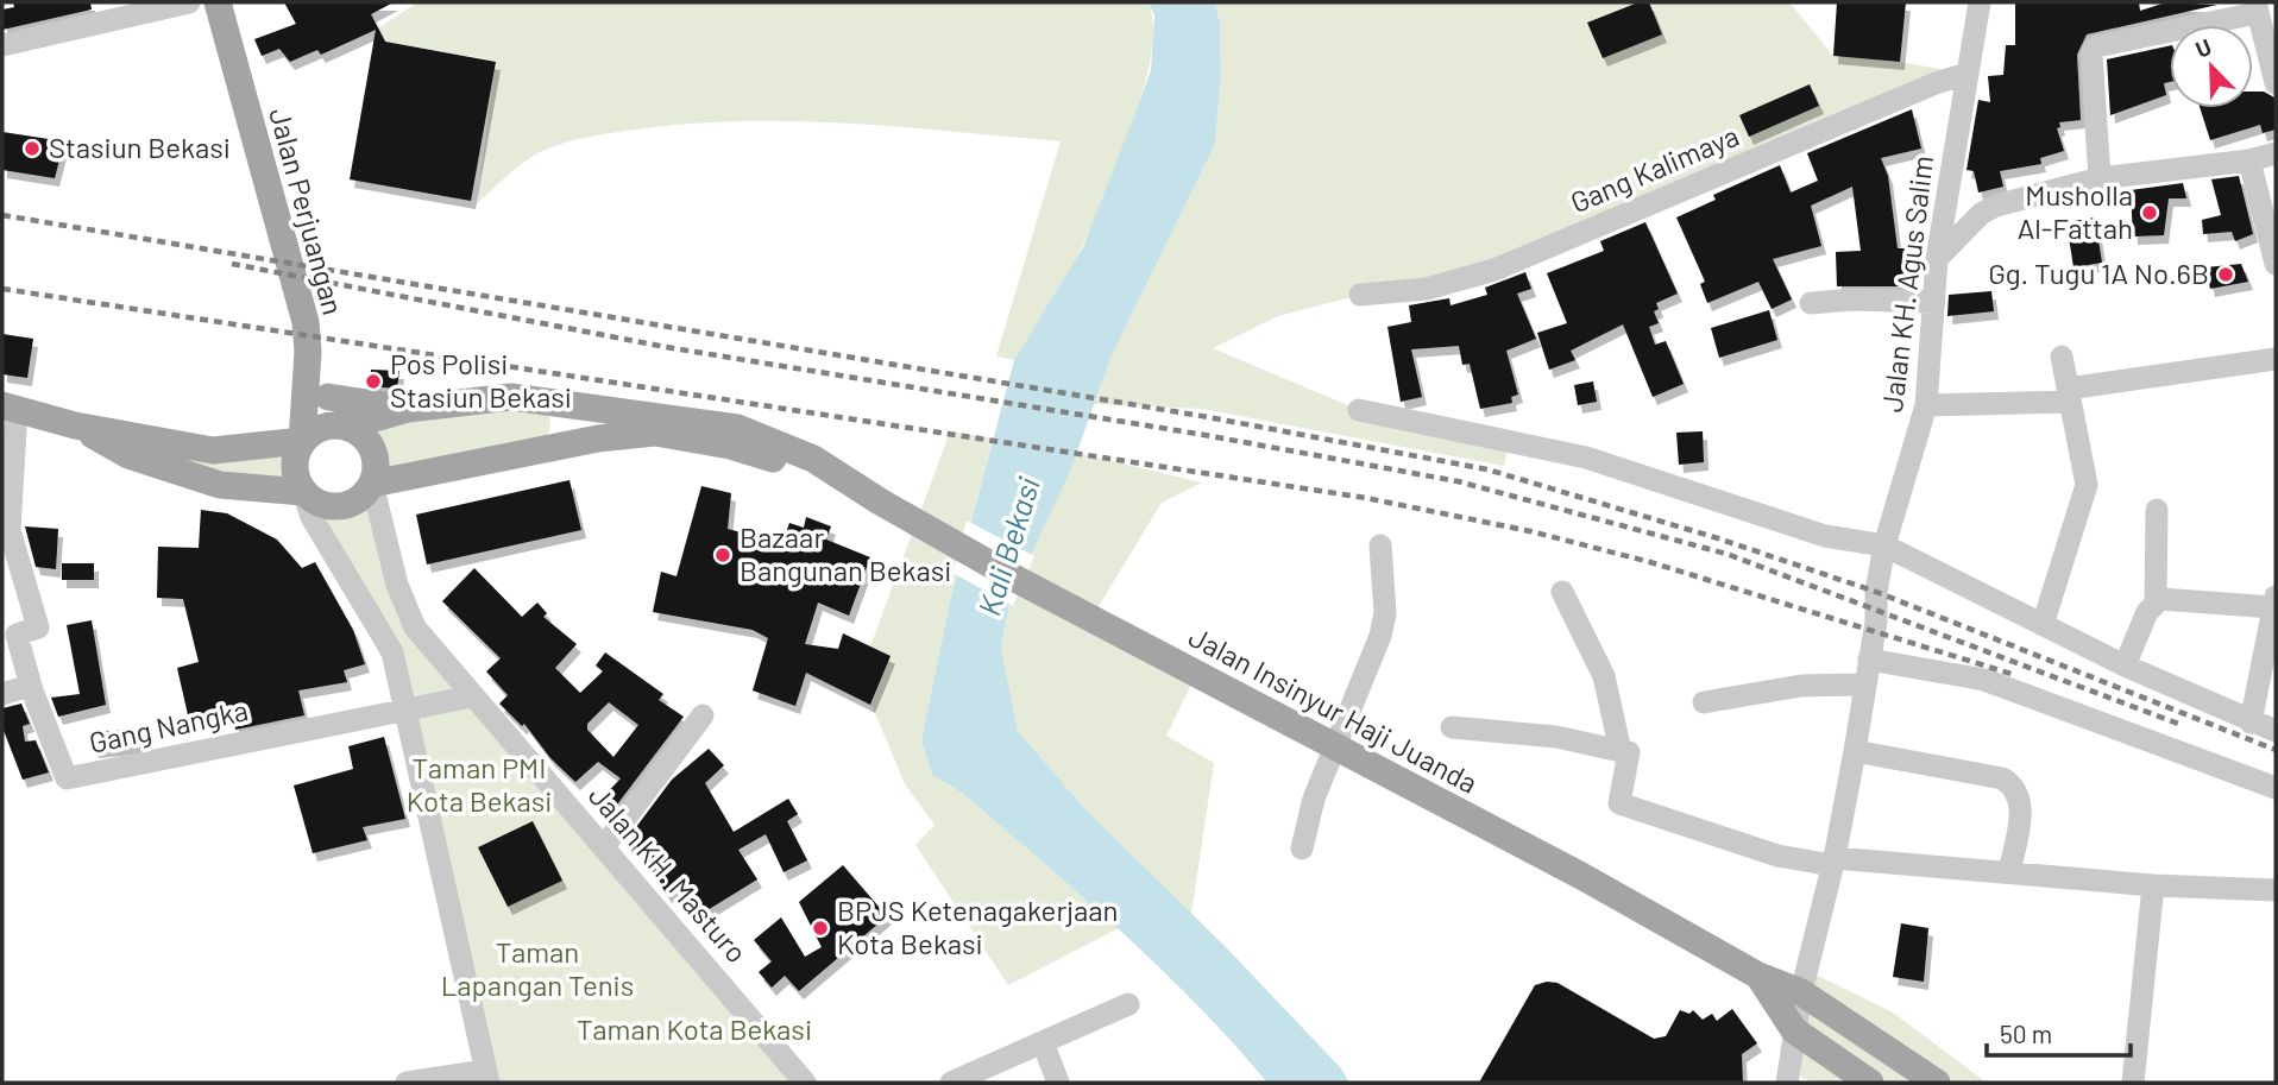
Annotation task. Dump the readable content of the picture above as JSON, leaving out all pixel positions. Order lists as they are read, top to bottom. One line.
{"streets":{"main road":["Jalan Perjuangan","Jalan Insinyur Haji Juanda"],"street":["Gang Kalimaya","Jalan KH. Agus Salim","Gang Nangka","Jalan KH. Masturo"]},"crossings":[["Gang Kalimaya","Jalan KH. Agus Salim"],["Jalan Perjuangan","Jalan Insinyur Haji Juanda"],["Jalan Perjuangan","Jalan KH. Masturo"],["Jalan KH. Agus Salim","Jalan Insinyur Haji Juanda"],["Jalan Insinyur Haji Juanda","Jalan KH. Masturo"]],"water":["Kali Bekasi"],"parks":["Taman PMI Kota Bekasi","Taman Lapangan Tenis","Taman Kota Bekasi"],"places":["Stasiun Bekasi","Musholla Al-Fattah","Gg. Tugu 1A No.6B","Pos Polisi Stasiun Bekasi","Bazaar Bangunan Bekasi","BPJS Ketenagakerjaan Kota Bekasi"],"scale_bar":"50 m","north":"top left"}
